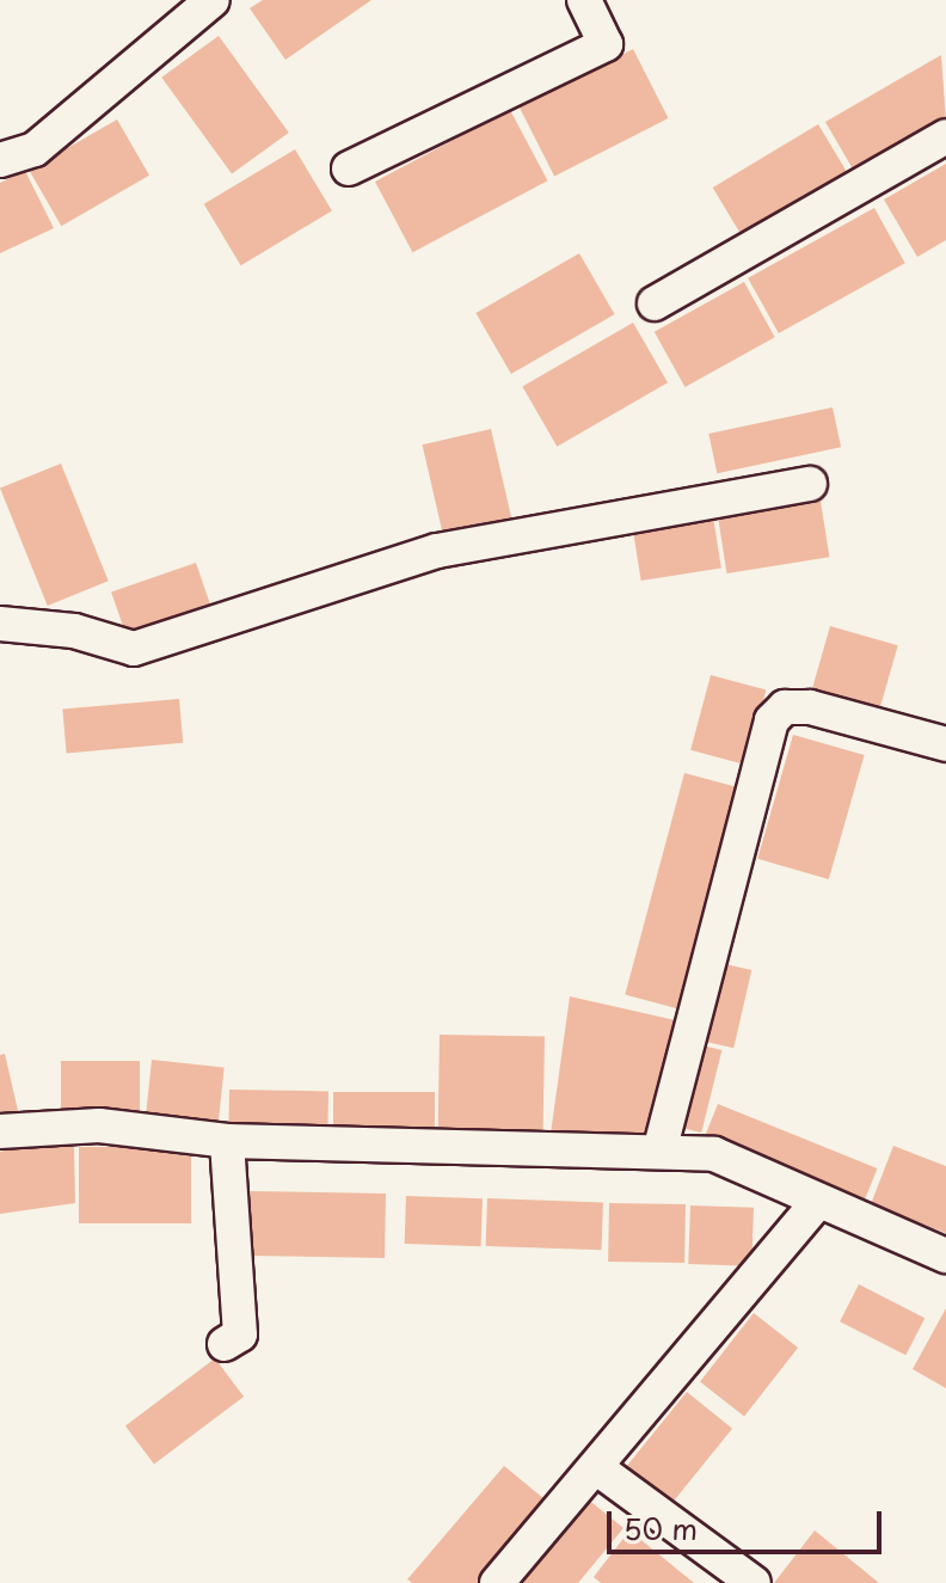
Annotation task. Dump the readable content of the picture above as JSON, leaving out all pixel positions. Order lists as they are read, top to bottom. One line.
{"scale_bar":"50 m"}
